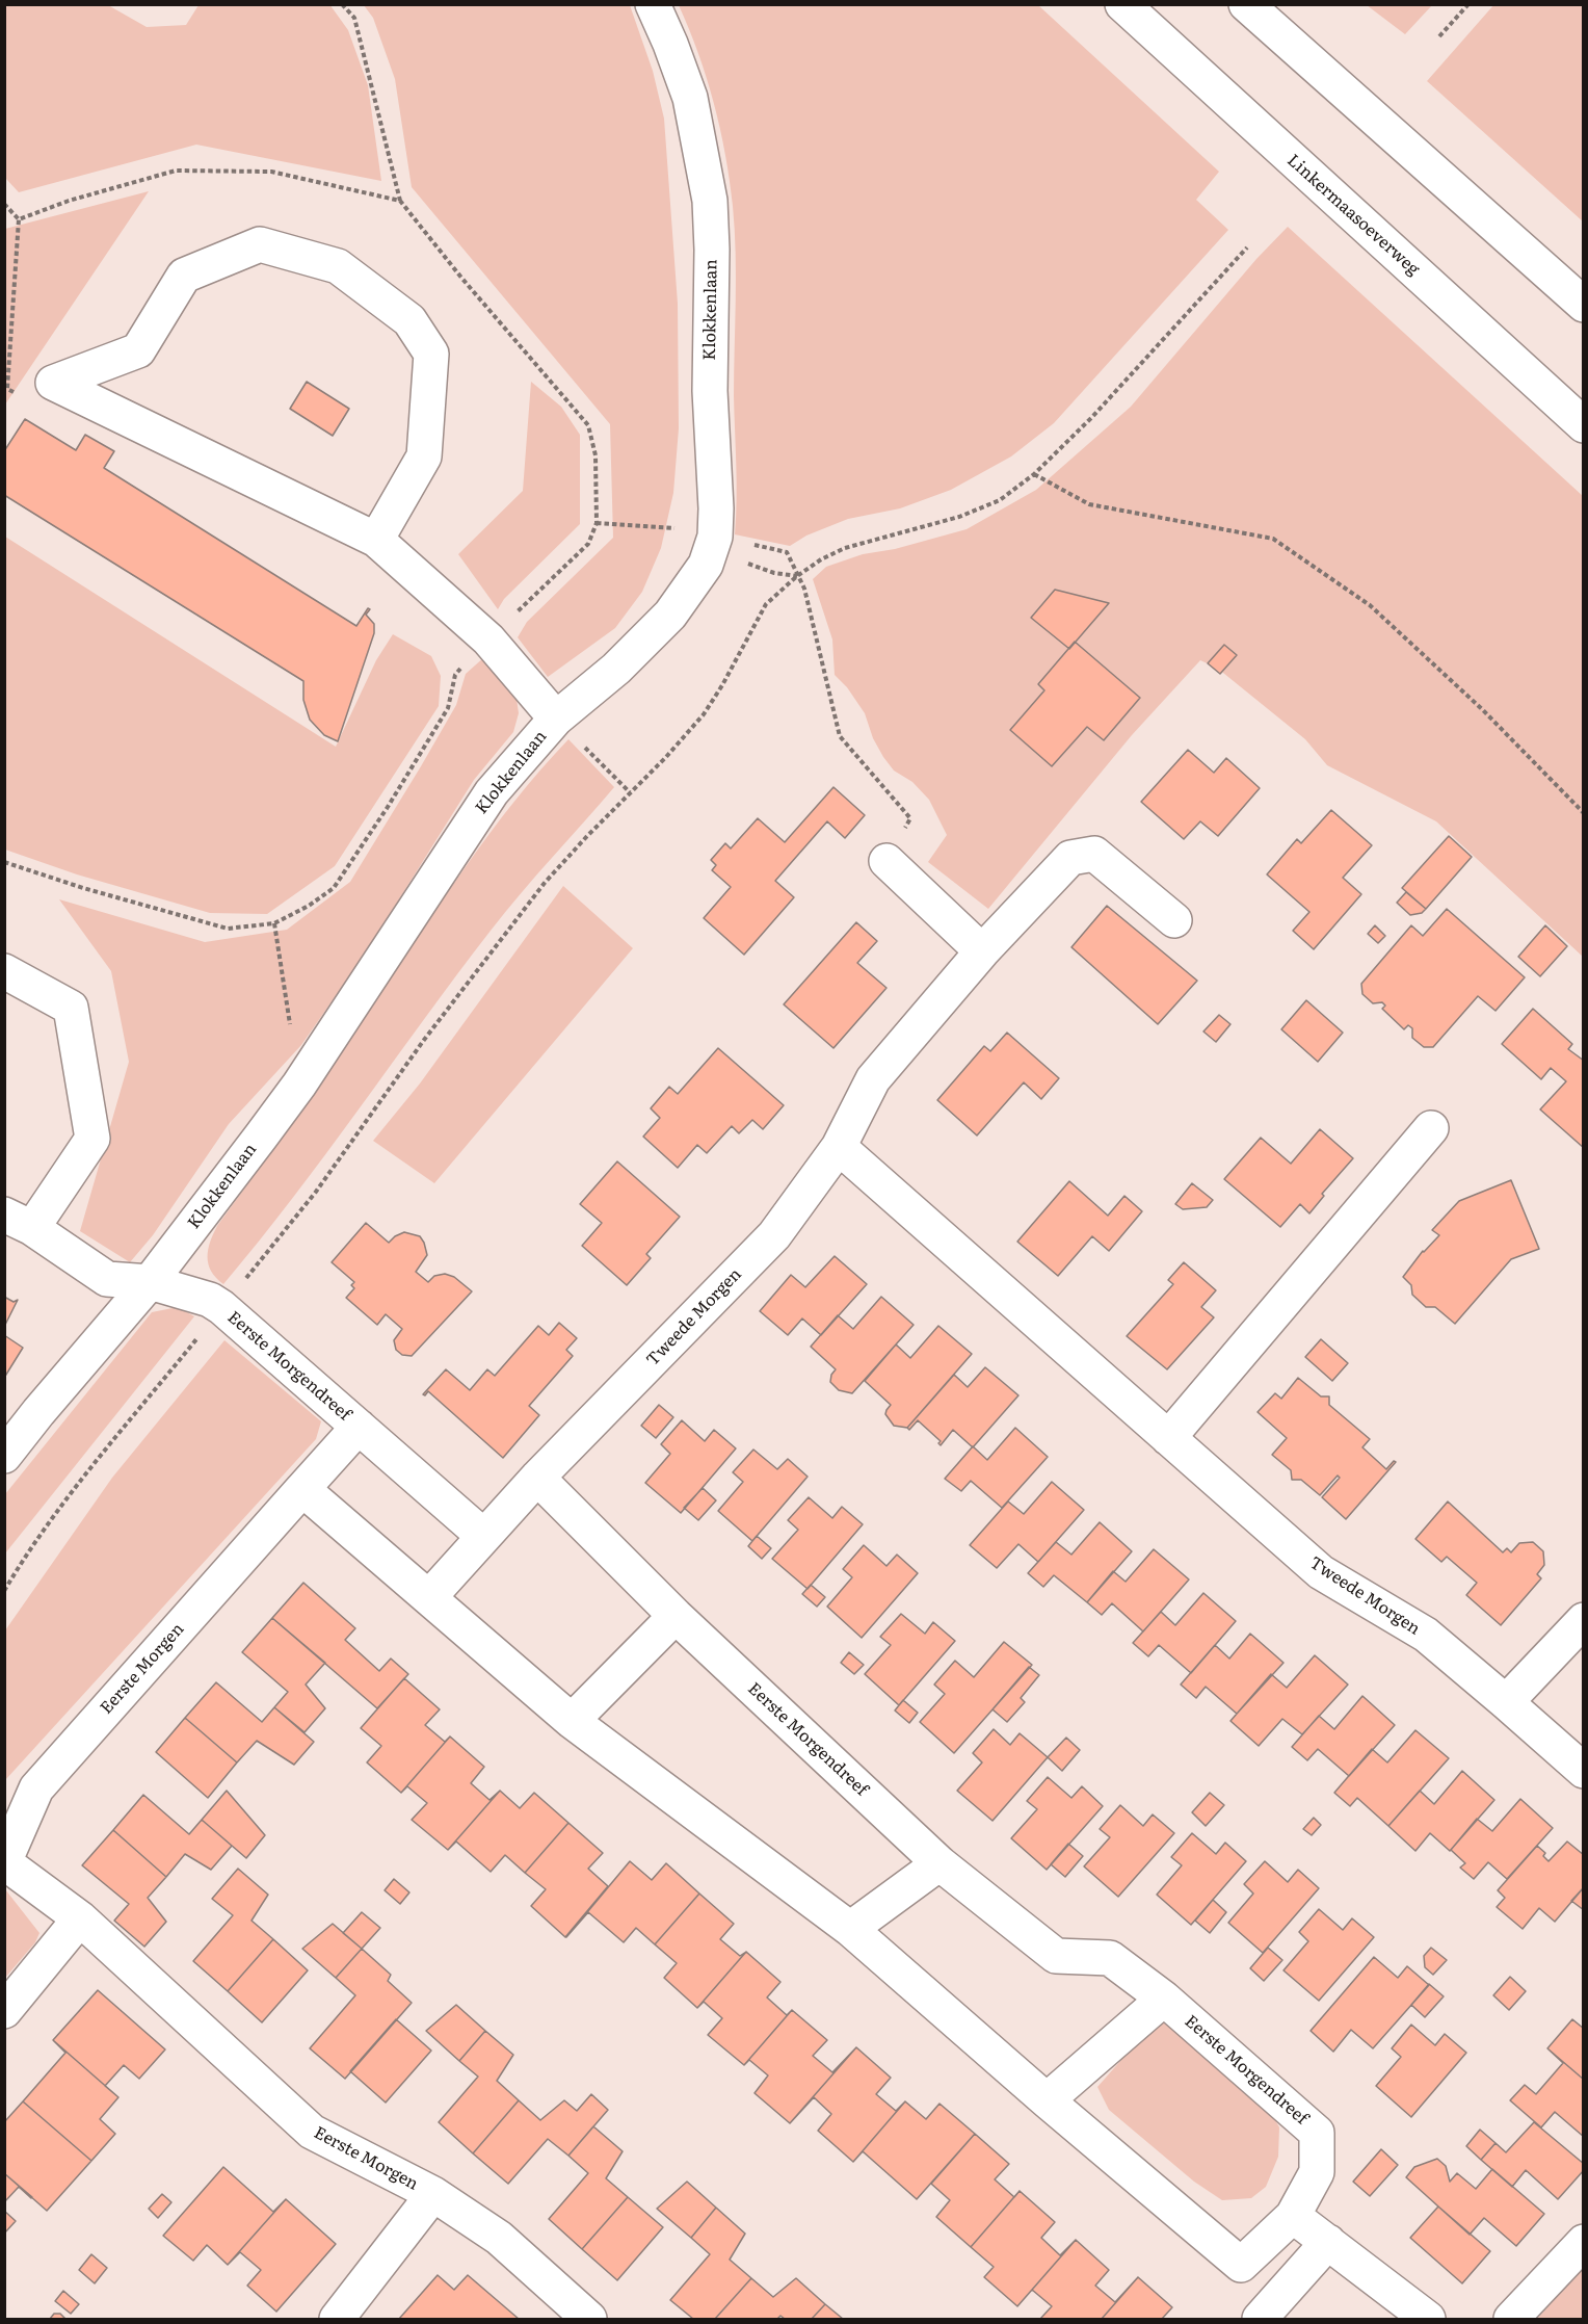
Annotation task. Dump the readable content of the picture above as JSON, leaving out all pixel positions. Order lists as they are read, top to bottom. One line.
{"streets":{"main road":["Linkermaasoeverweg","Klokkenlaan","Tweede Morgen","Eerste Morgendreef","Eerste Morgen"]},"crossings":[["Klokkenlaan","Eerste Morgendreef"],["Tweede Morgen","Eerste Morgendreef"],["Eerste Morgendreef","Eerste Morgen"]]}
